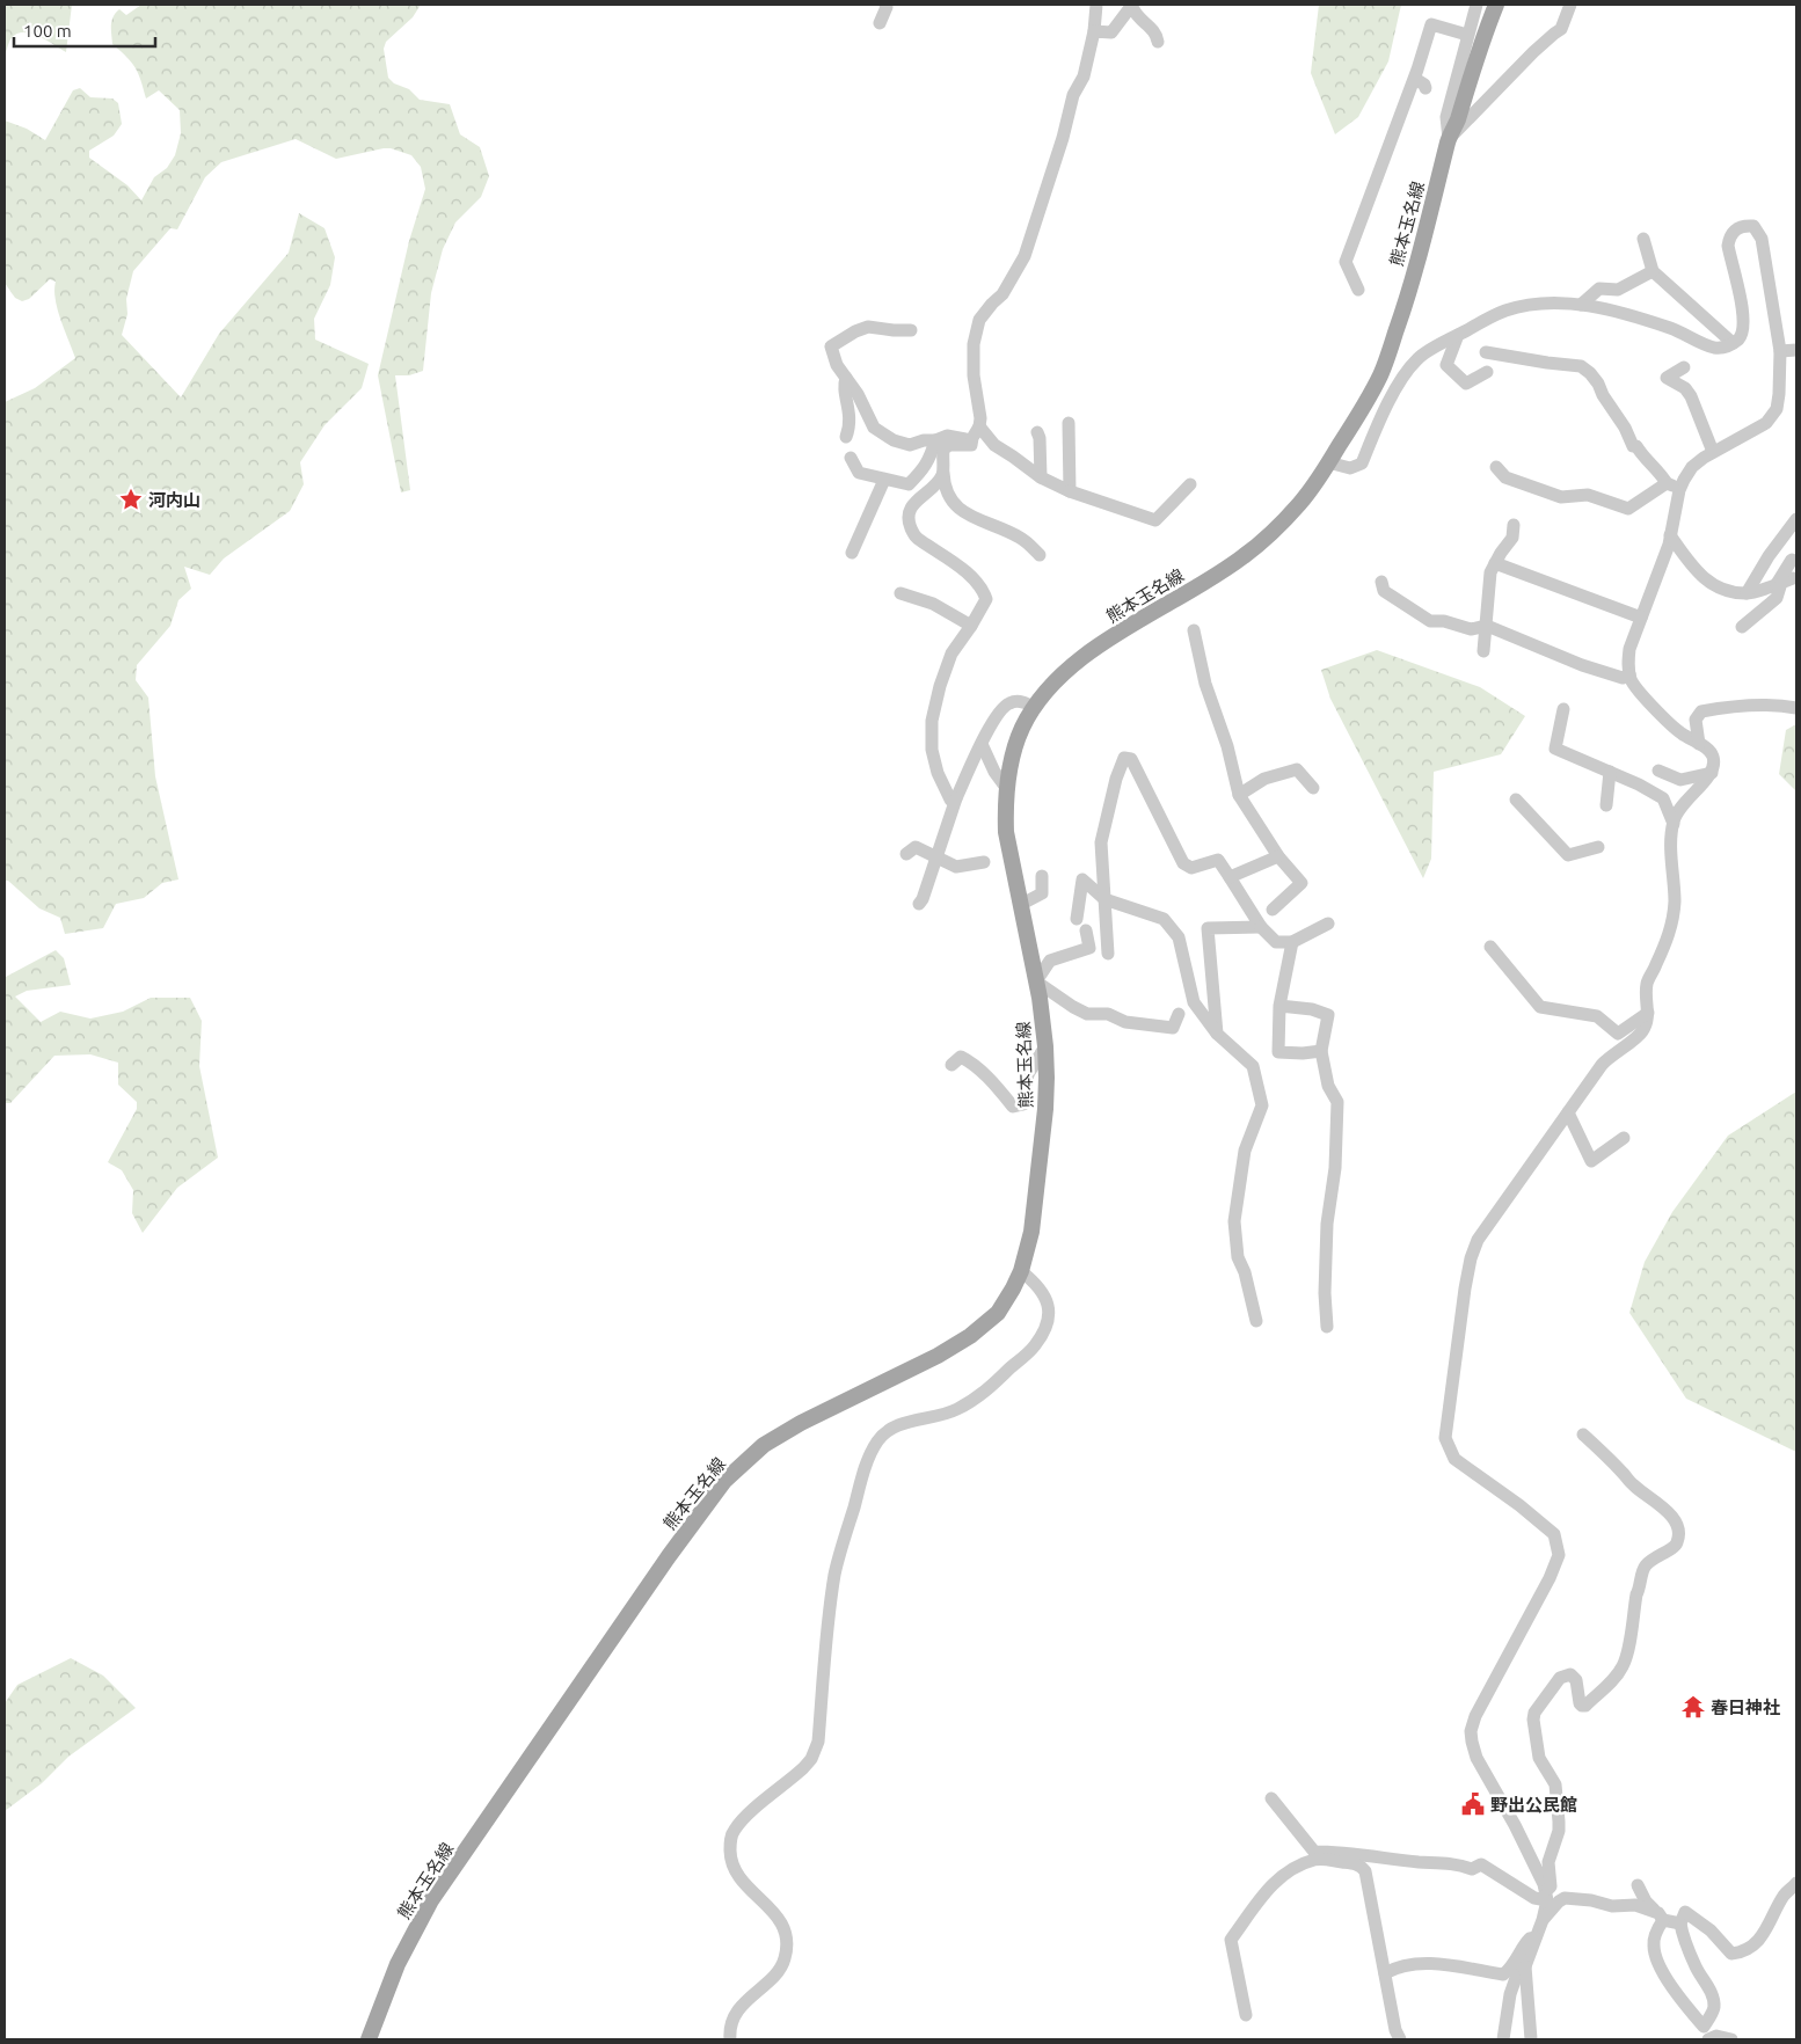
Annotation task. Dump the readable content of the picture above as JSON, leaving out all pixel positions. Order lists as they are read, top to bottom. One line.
{"streets":{"main road":["熊本玉名線"]},"places":{"place":["河内山"],"temple":["春日神社"],"public building":["野出公民館"]},"scale_bar":"100 m"}
